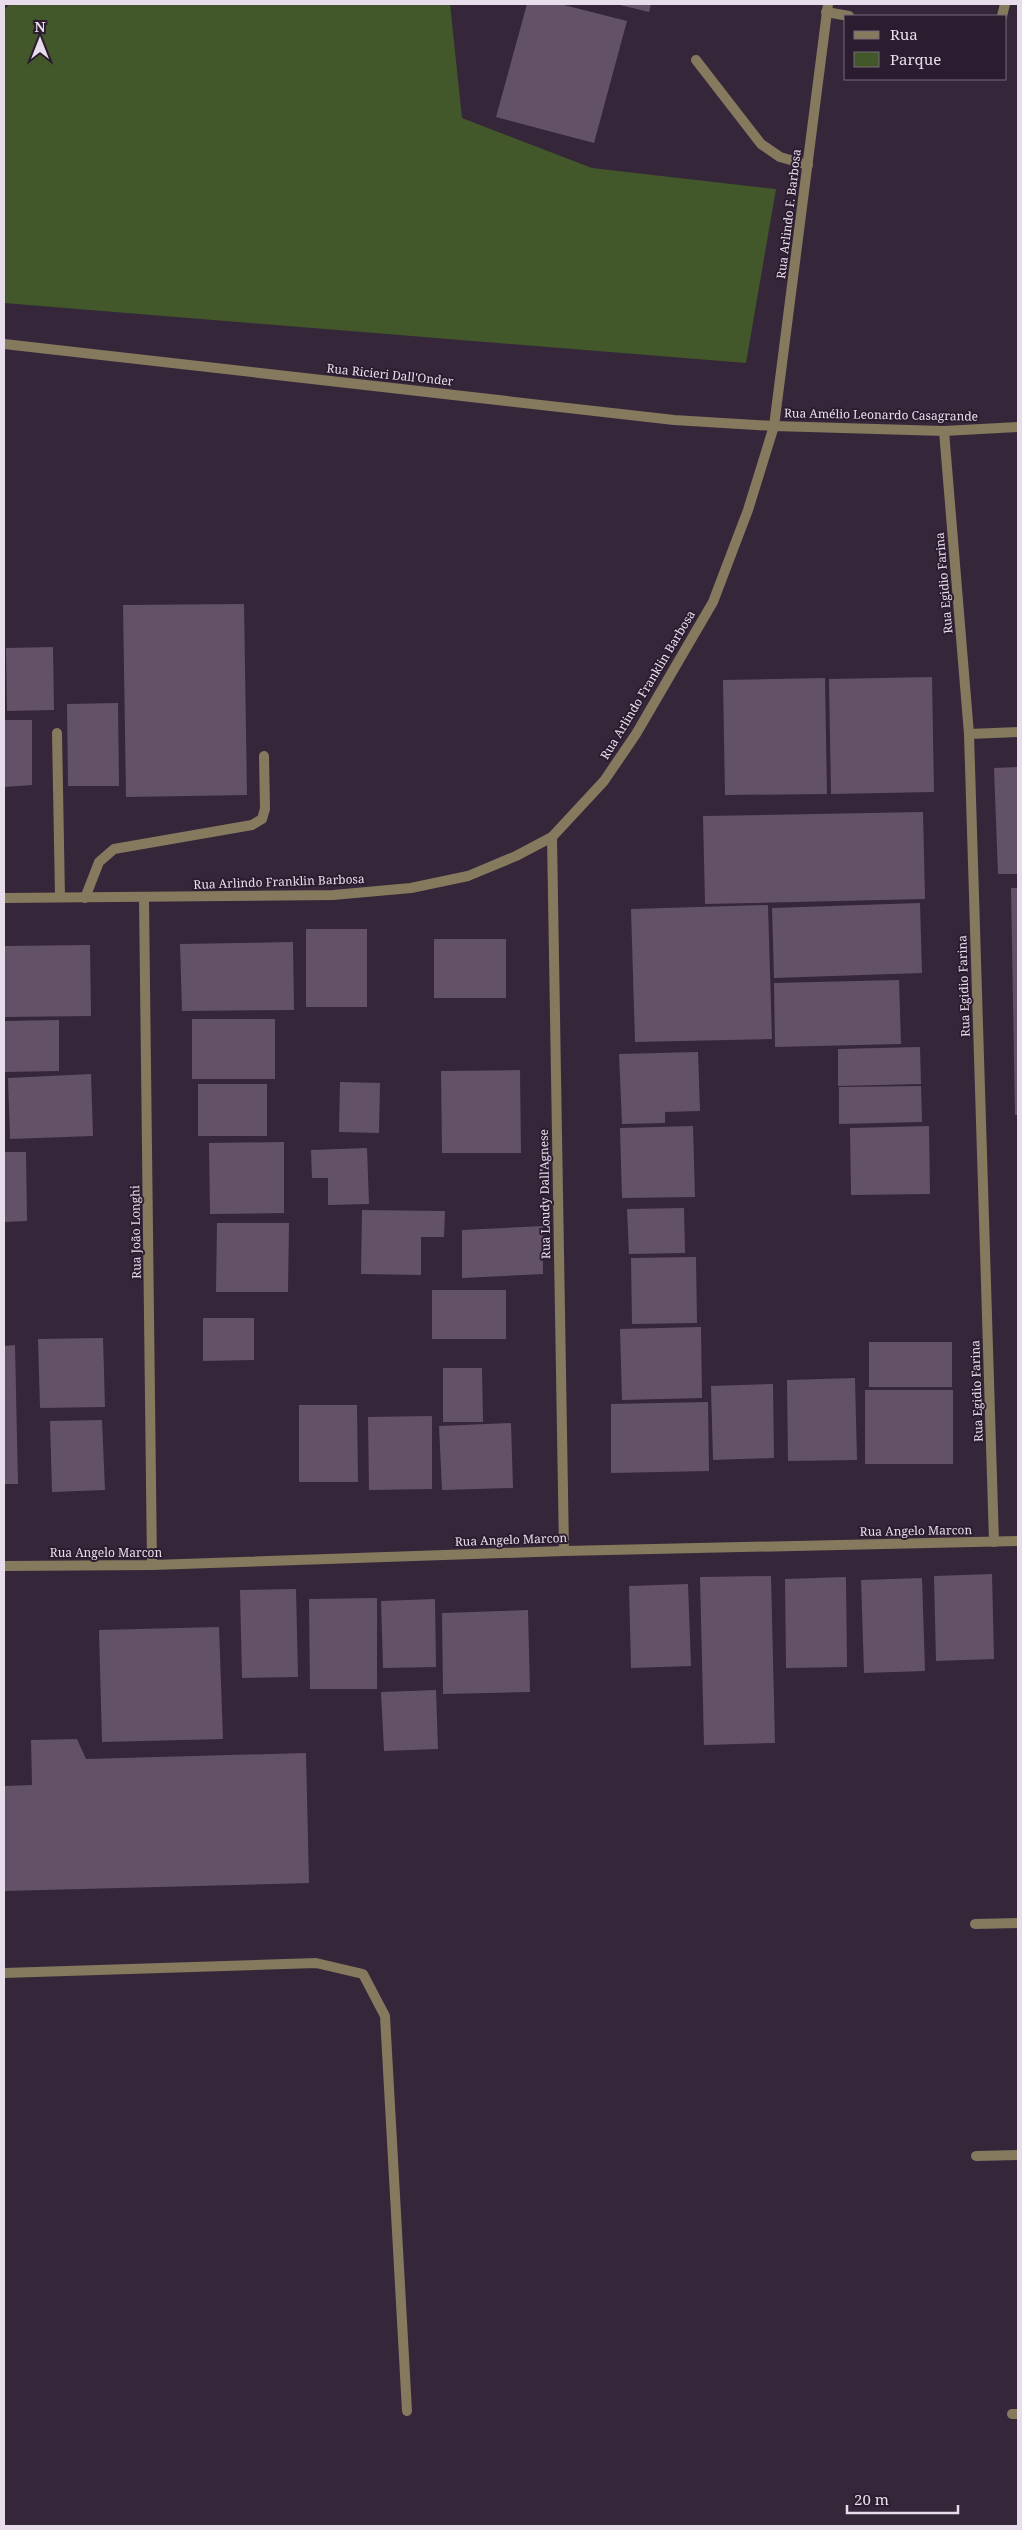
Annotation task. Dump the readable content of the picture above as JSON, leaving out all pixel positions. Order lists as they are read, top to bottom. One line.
{"streets":{"street":["Rua Arlindo F. Barbosa","Rua Ricieri Dall'Onder","Rua Amélio Leonardo Casagrande","Rua Egidio Farina","Rua Arlindo Franklin Barbosa","Rua Loudy Dall'Agnese","Rua João Longhi","Rua Angelo Marcon"]},"crossings":[["Rua Arlindo F. Barbosa","Rua Ricieri Dall'Onder"],["Rua Arlindo F. Barbosa","Rua Amélio Leonardo Casagrande"],["Rua Arlindo F. Barbosa","Rua Arlindo Franklin Barbosa"],["Rua Ricieri Dall'Onder","Rua Amélio Leonardo Casagrande"],["Rua Ricieri Dall'Onder","Rua Arlindo Franklin Barbosa"],["Rua Amélio Leonardo Casagrande","Rua Egidio Farina"],["Rua Amélio Leonardo Casagrande","Rua Arlindo Franklin Barbosa"],["Rua Egidio Farina","Rua Angelo Marcon"],["Rua Arlindo Franklin Barbosa","Rua Loudy Dall'Agnese"],["Rua Arlindo Franklin Barbosa","Rua João Longhi"],["Rua Loudy Dall'Agnese","Rua Angelo Marcon"],["Rua João Longhi","Rua Angelo Marcon"]],"legend":["Rua","Parque"],"scale_bar":"20 m","north":"top"}
